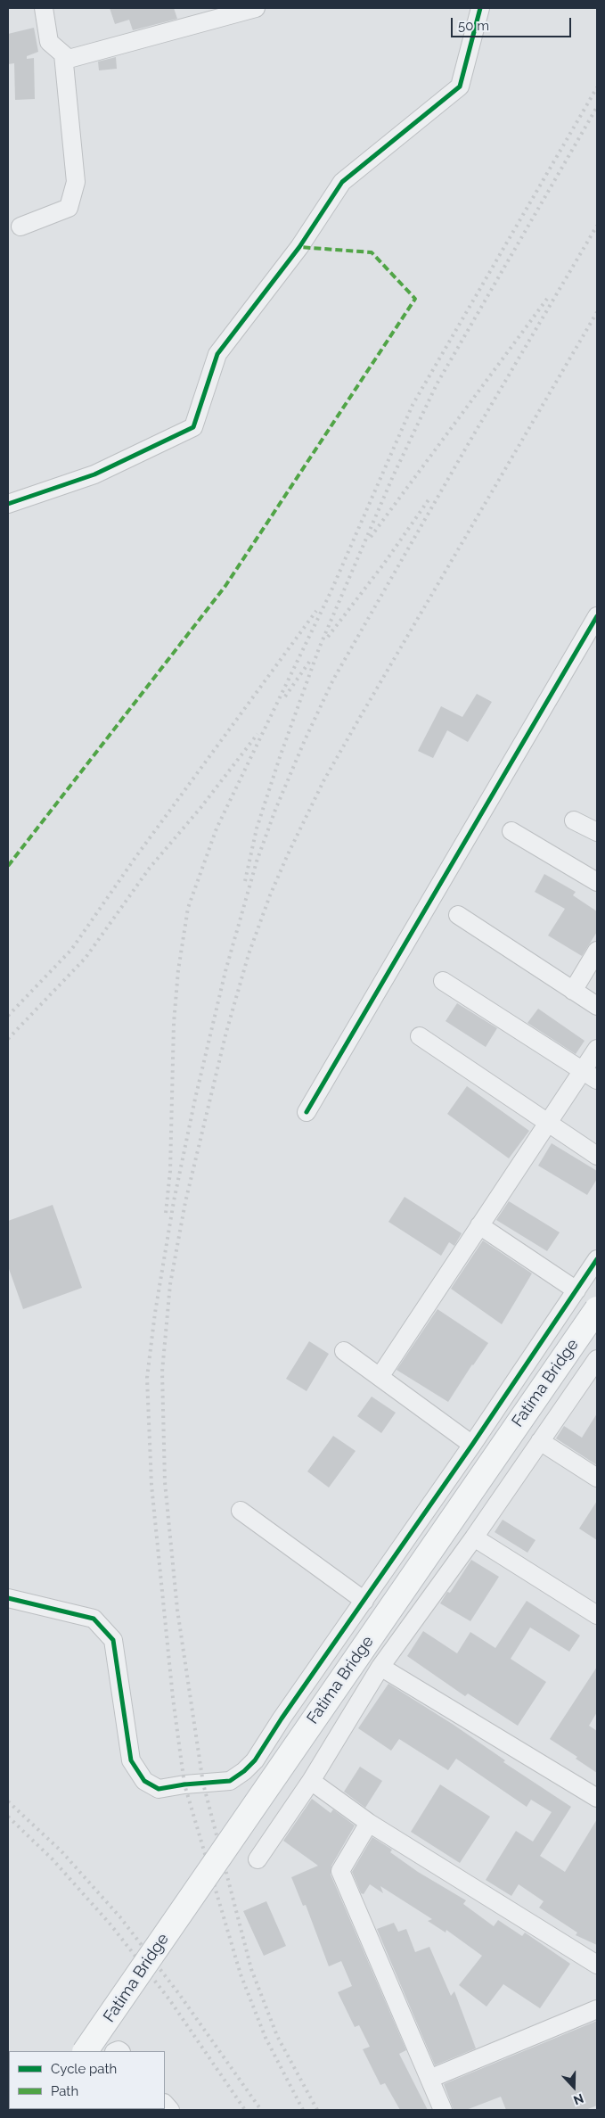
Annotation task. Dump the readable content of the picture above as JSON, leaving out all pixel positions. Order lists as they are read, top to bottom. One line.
{"streets":{"main road":["Fatima Bridge"]},"legend":["Cycle path","Path"],"scale_bar":"50 m","north":"bottom"}
